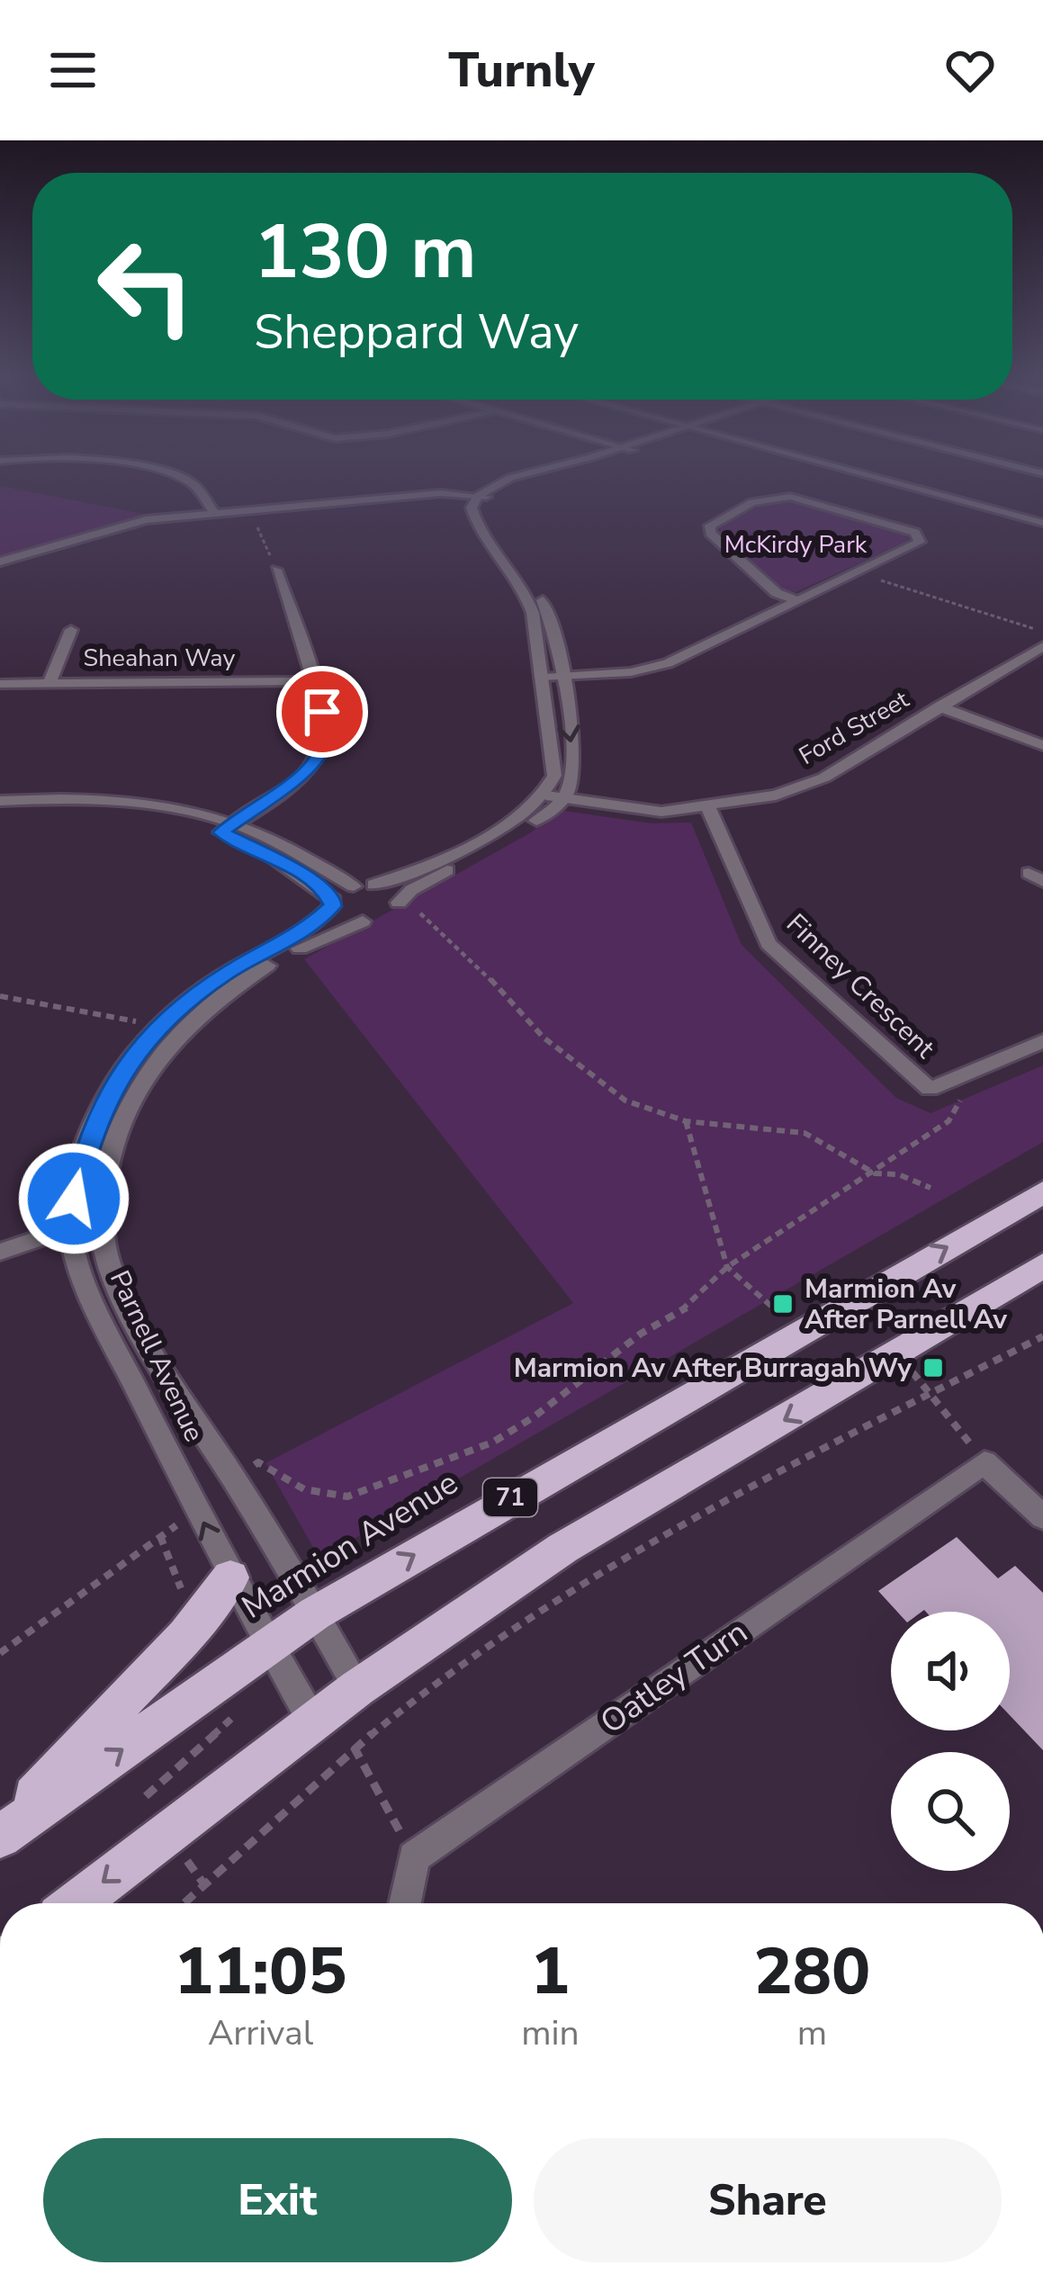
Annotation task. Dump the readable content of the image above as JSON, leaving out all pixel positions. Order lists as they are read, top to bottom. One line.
{"streets":{"highway":["71","Marmion Avenue"],"street":["Sheahan Way","Ford Street","Finney Crescent","Parnell Avenue","Oatley Turn"]},"crossings":[["Ford Street","Finney Crescent"],["Ford Street","Parnell Avenue"],["Parnell Avenue","Marmion Avenue"]],"parks":["McKirdy Park"],"places":{"transit":["Marmion Av After Parnell Av","Marmion Av After Burragah Wy"]},"page":{"header":"Turnly","turn":["130 m","Sheppard Way"],"eta":["11:05","Arrival","1","min","280","m"],"buttons":["Exit","Share"]}}
